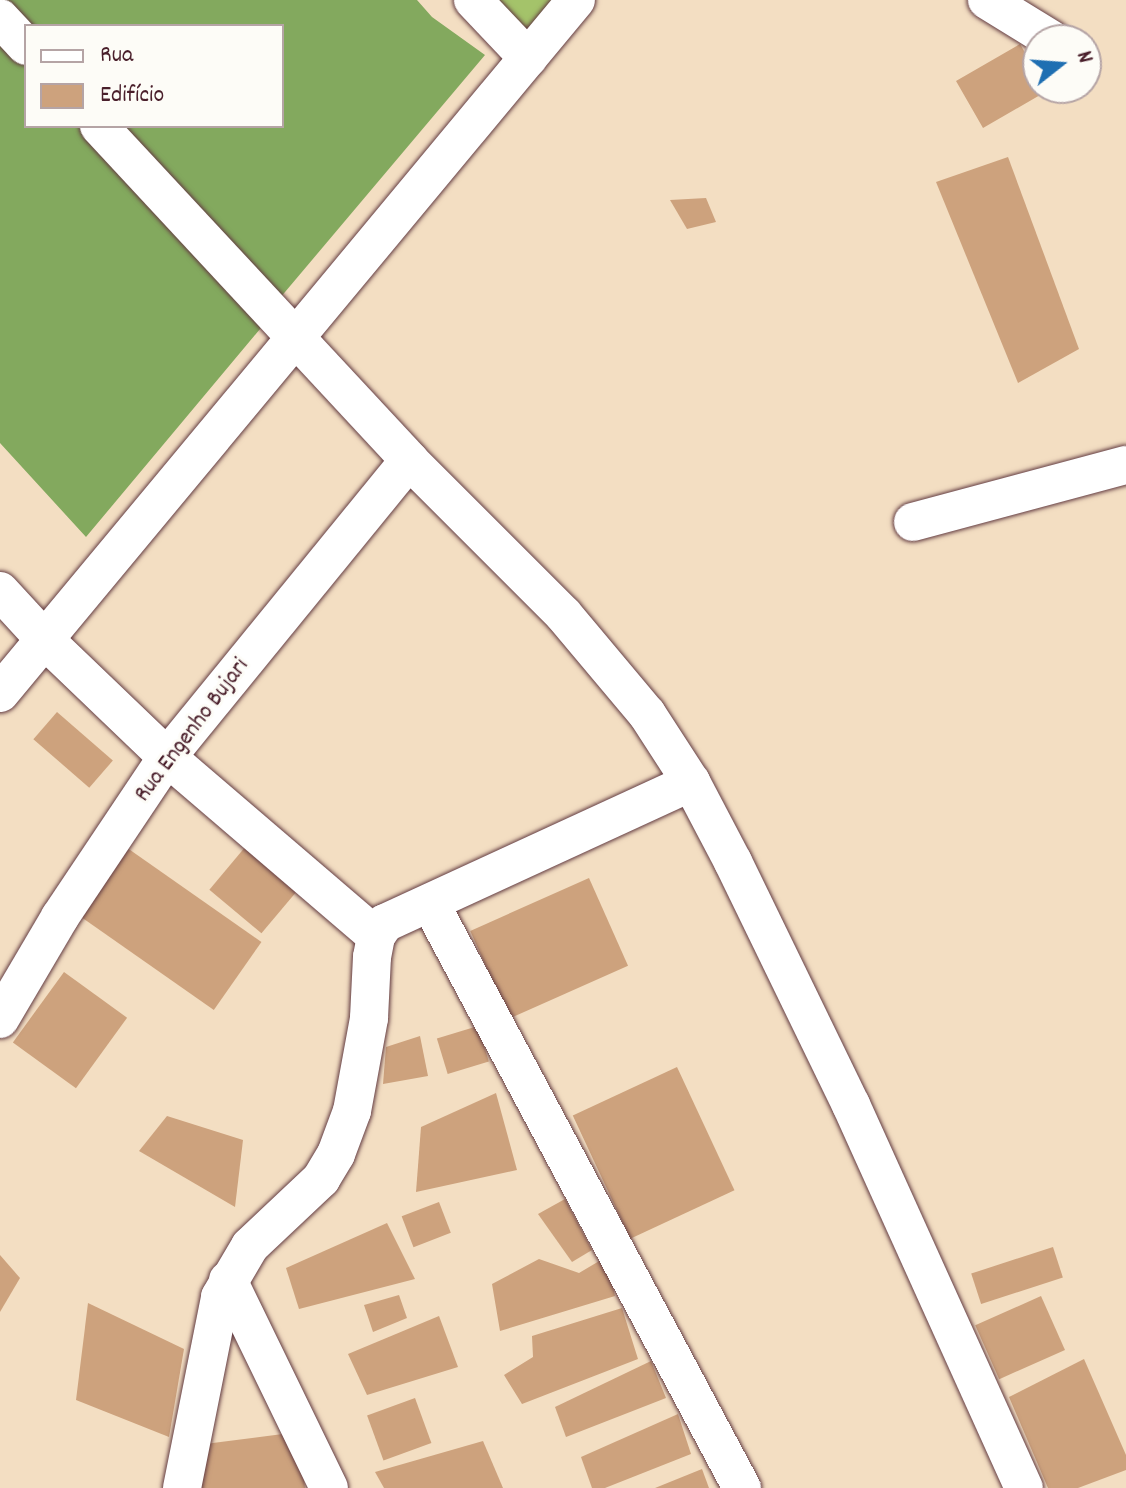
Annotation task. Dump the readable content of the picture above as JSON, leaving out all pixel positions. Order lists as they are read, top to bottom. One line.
{"streets":{"street":["Rua Engenho Bujari"]},"legend":["Rua","Edifício"],"north":"right"}
